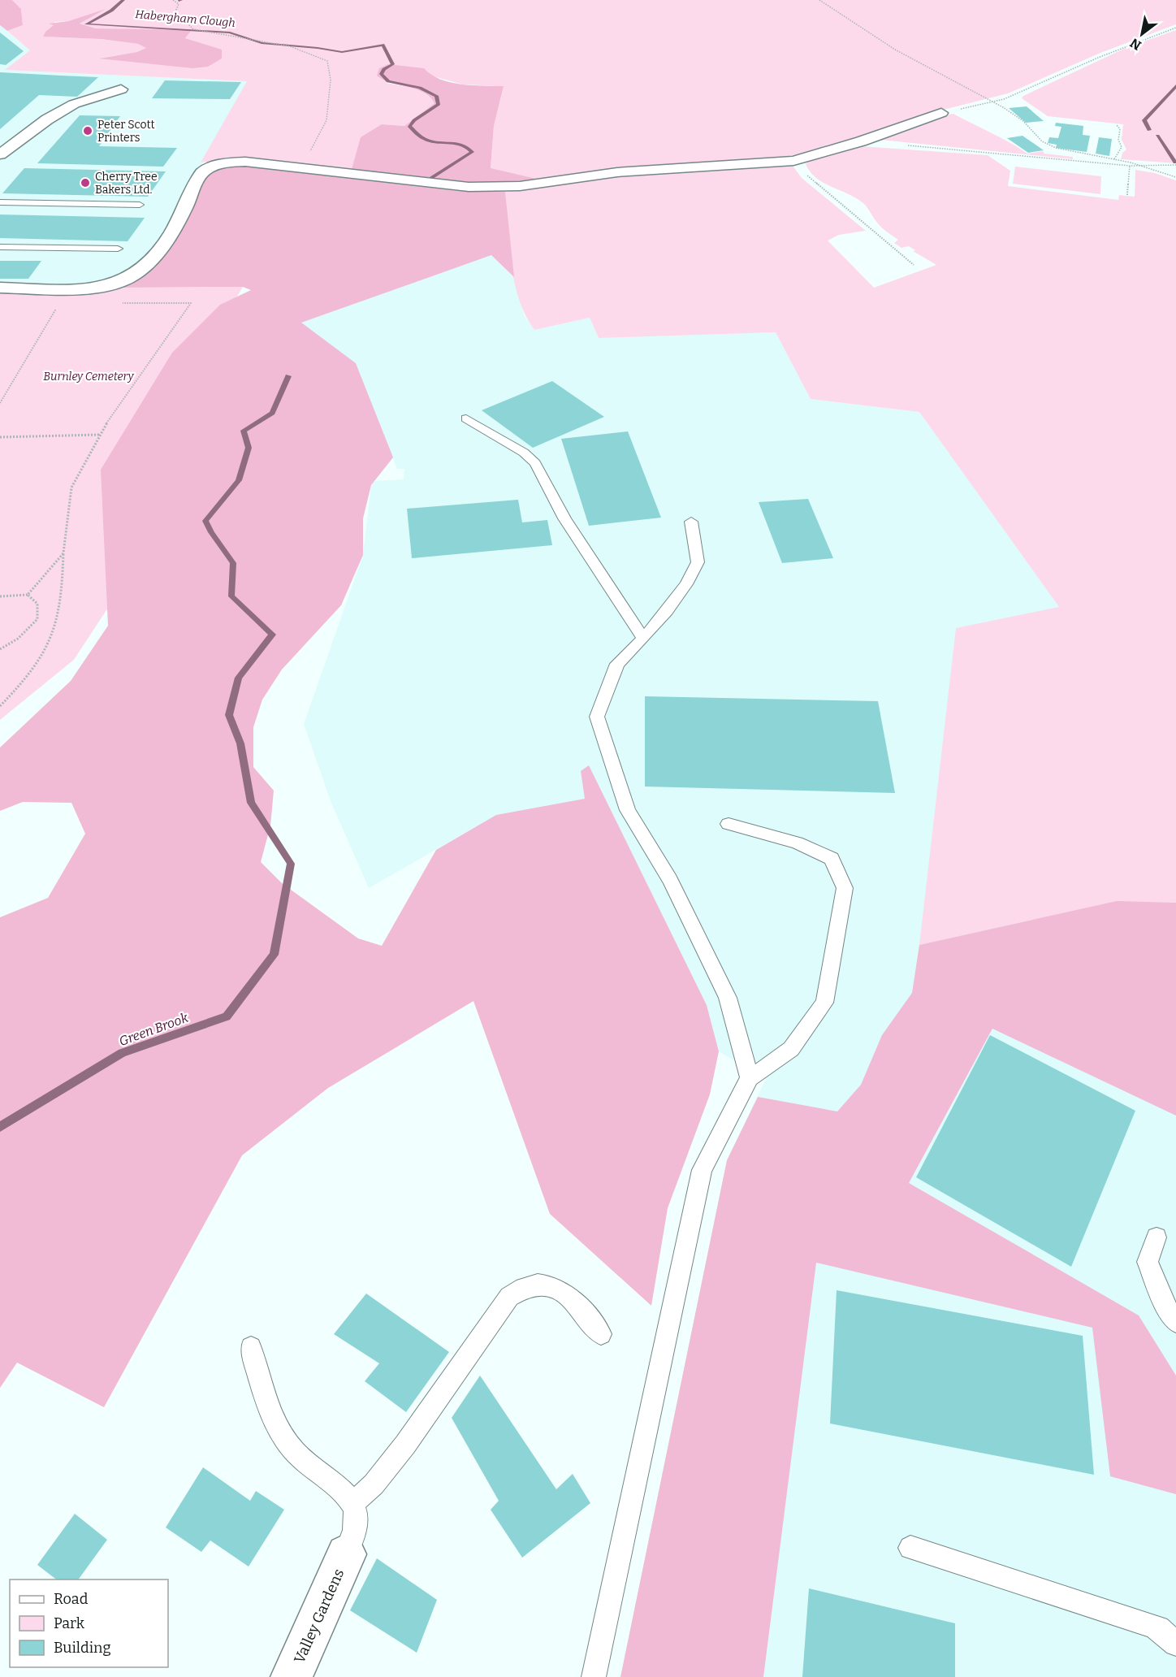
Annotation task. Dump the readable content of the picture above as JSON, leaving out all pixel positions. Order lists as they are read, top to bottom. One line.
{"streets":{"street":["Valley Gardens"]},"water":["Habergham Clough","Green Brook"],"parks":["Burnley Cemetery"],"places":["Peter Scott Printers","Cherry Tree Bakers Ltd."],"legend":["Road","Park","Building"],"north":"bottom left"}
